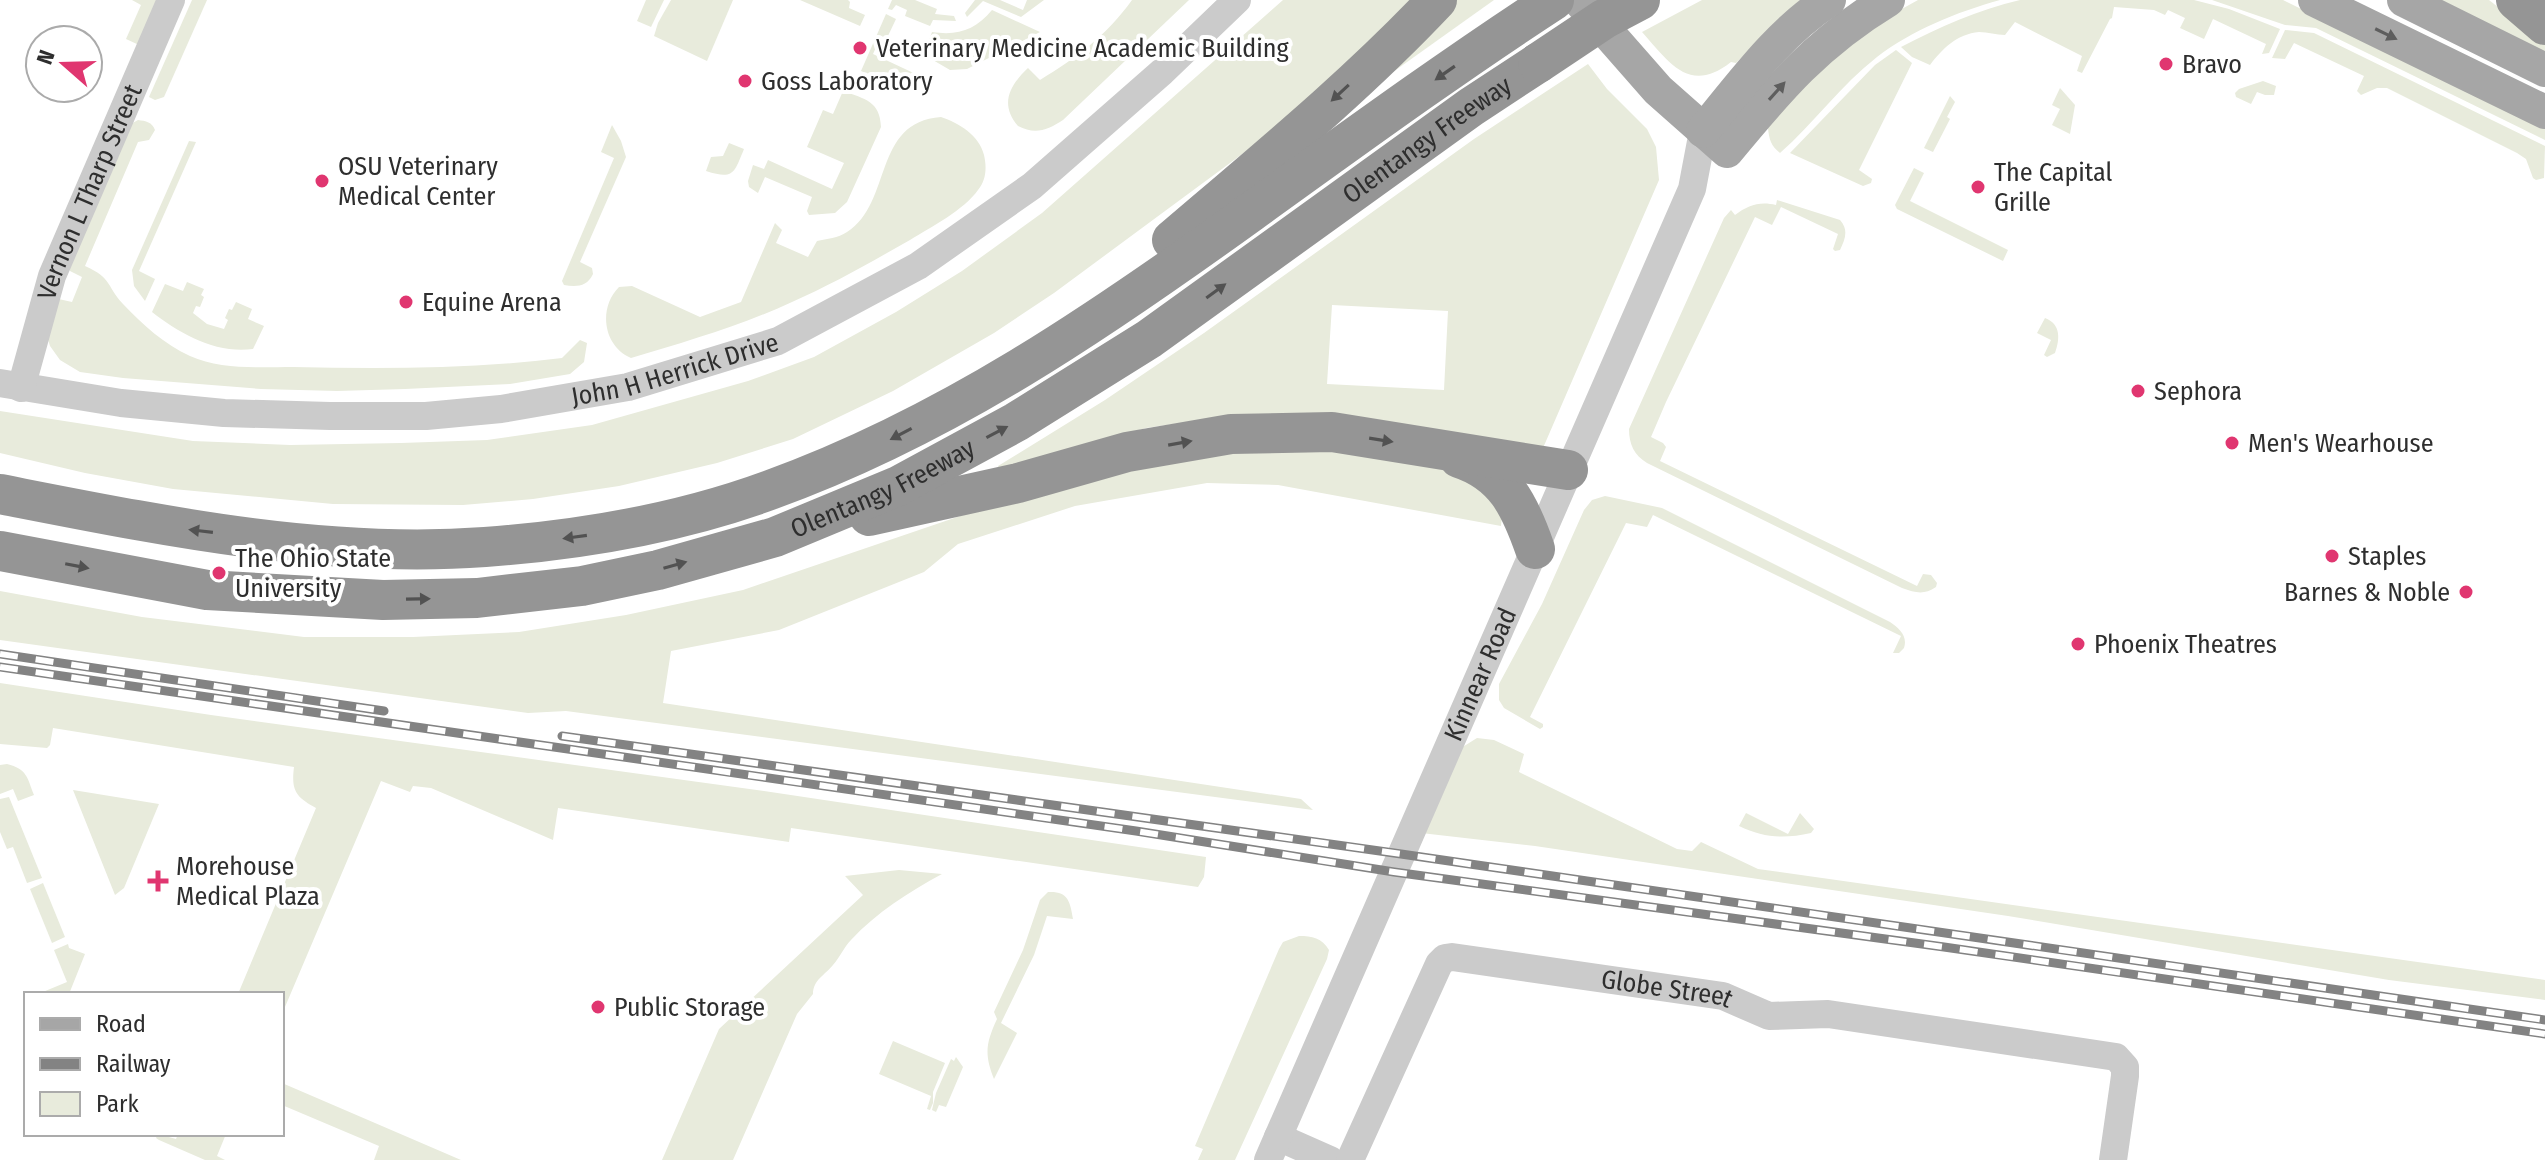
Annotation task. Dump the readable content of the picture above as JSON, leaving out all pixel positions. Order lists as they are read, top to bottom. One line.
{"streets":{"highway":["Olentangy Freeway"],"street":["Vernon L Tharp Street","John H Herrick Drive","Kinnear Road","Globe Street"]},"crossings":[["Vernon L Tharp Street","John H Herrick Drive"]],"places":{"other":["Veterinary Medicine Academic Building","Bravo","Goss Laboratory","OSU Veterinary Medical Center","The Capital Grille","Equine Arena","Sephora","Men's Wearhouse","Staples","The Ohio State University","Barnes & Noble","Phoenix Theatres","Public Storage"],"health":["Morehouse Medical Plaza"]},"legend":["Road","Railway","Park"],"north":"left"}
